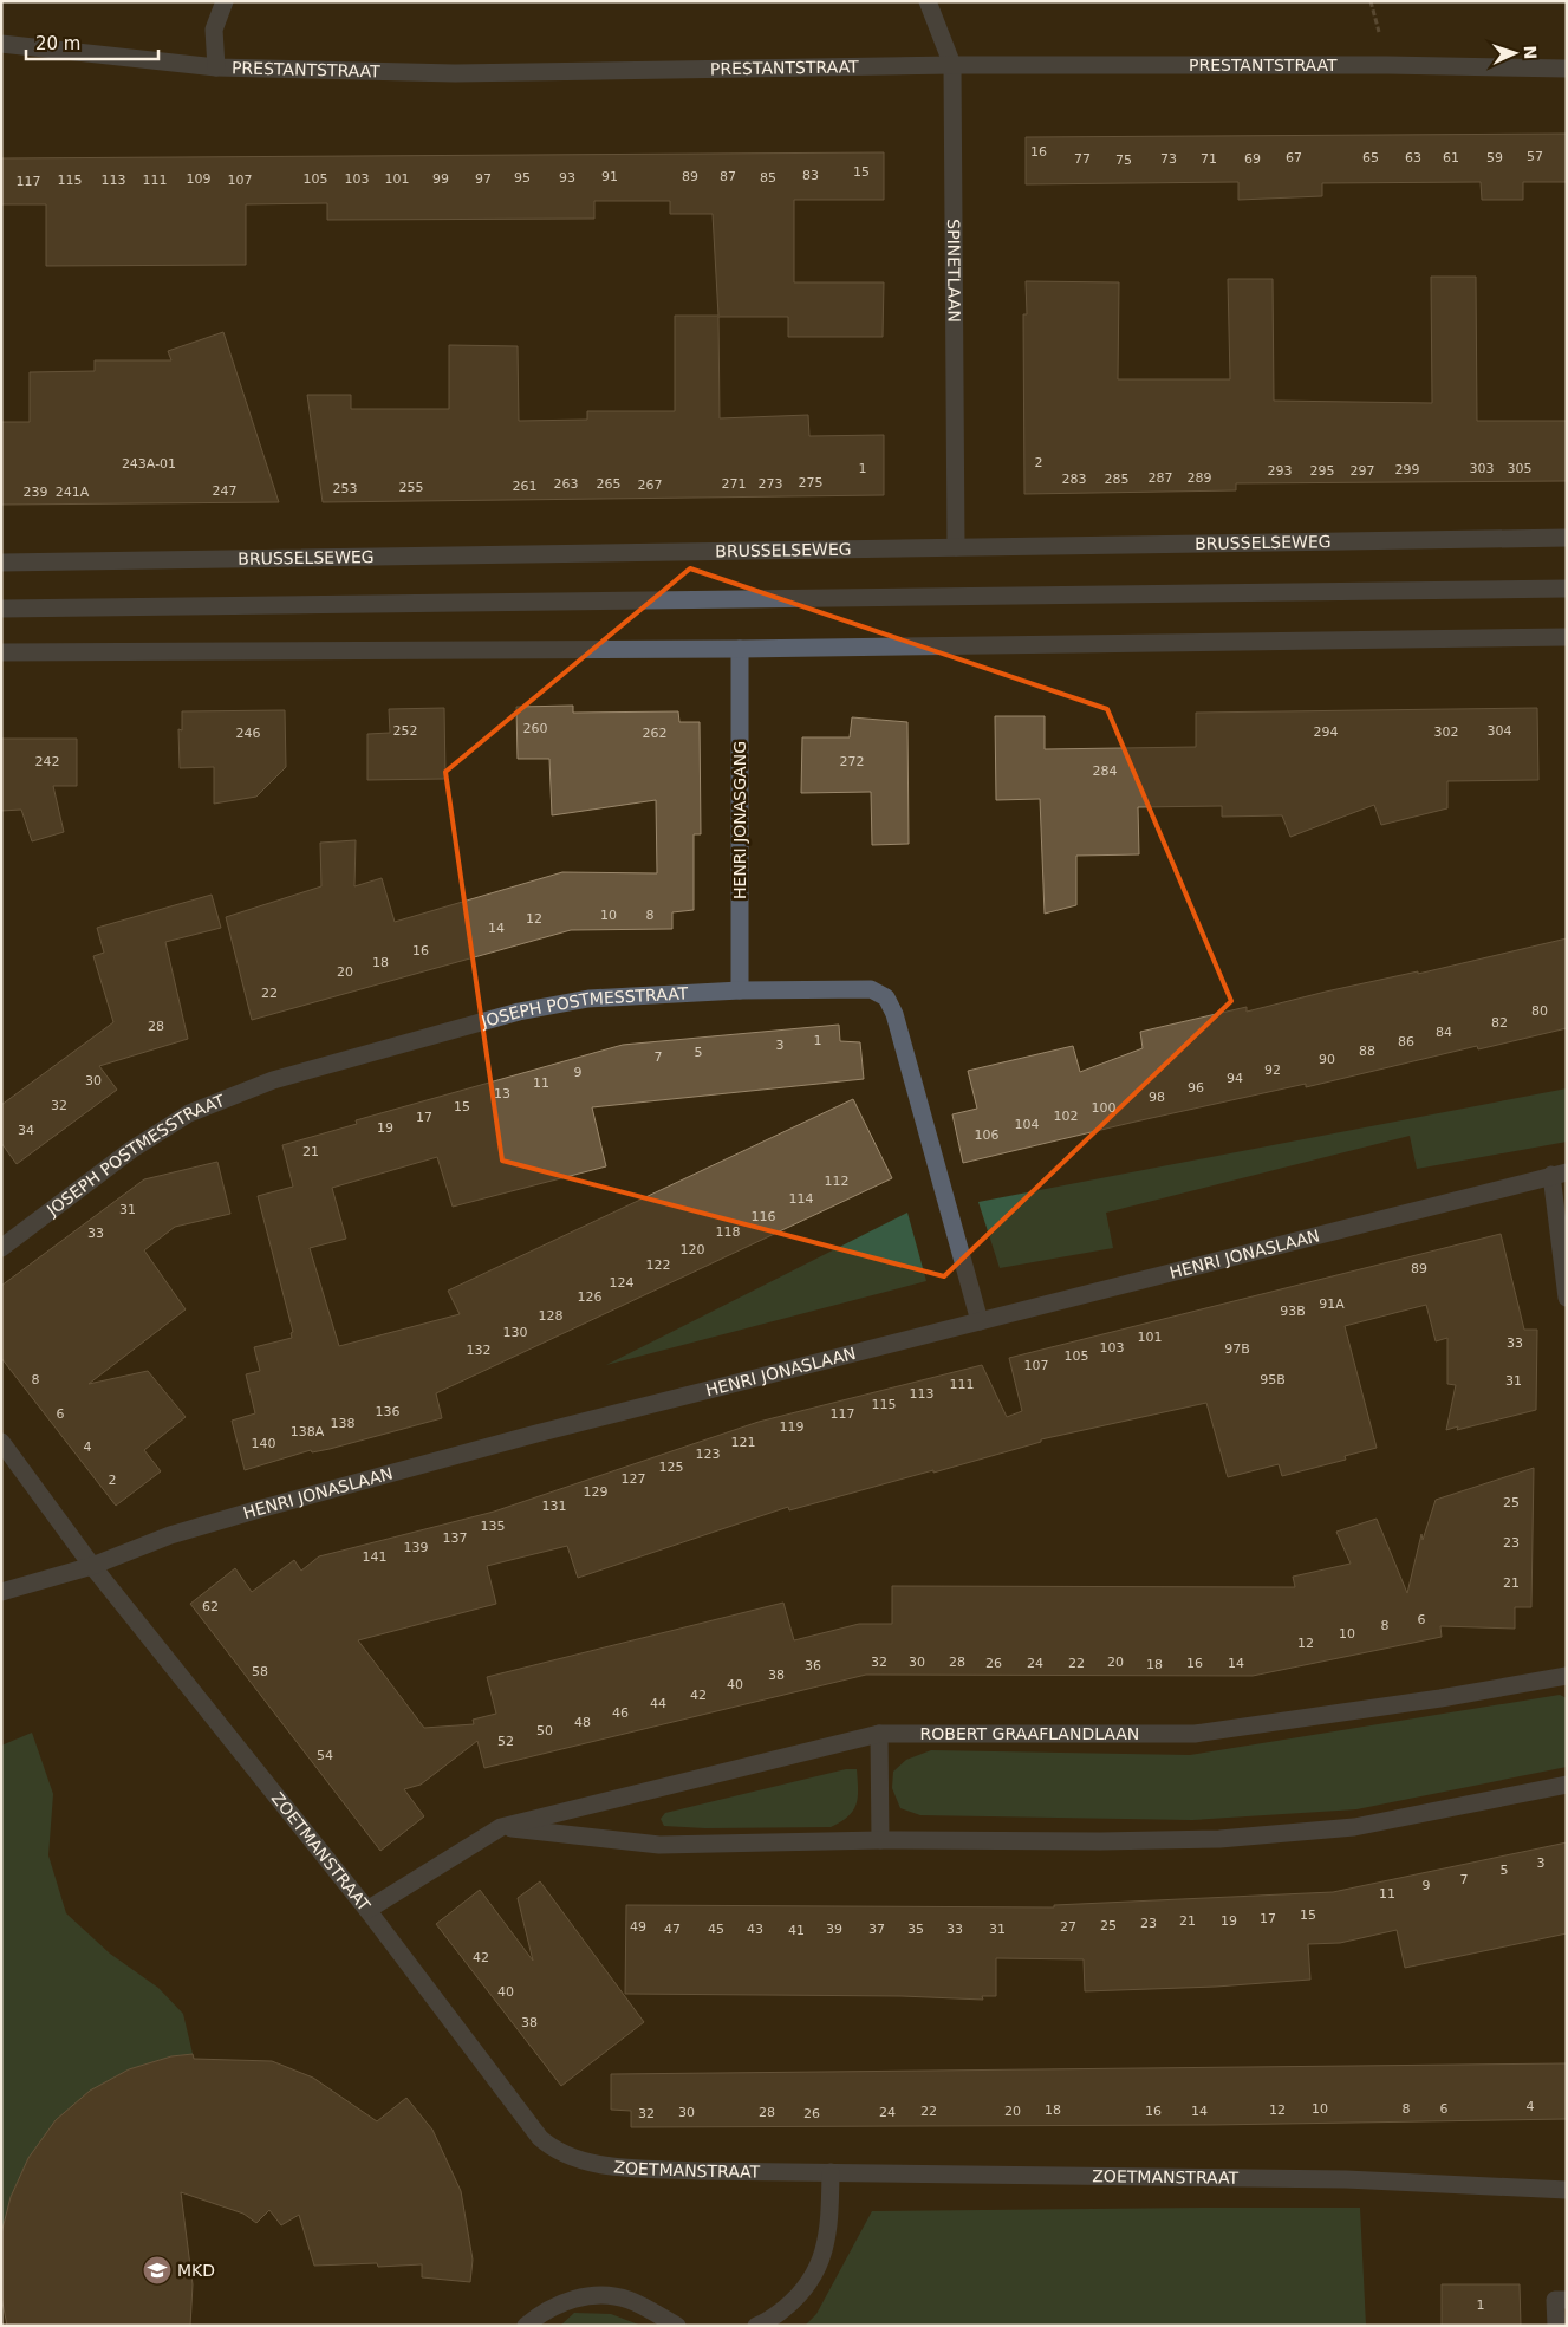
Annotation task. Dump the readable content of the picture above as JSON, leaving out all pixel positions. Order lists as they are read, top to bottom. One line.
{"streets":{"street":["PRESTANTSTRAAT","SPINETLAAN","BRUSSELSEWEG","HENRI JONASGANG","JOSEPH POSTMESSTRAAT","HENRI JONASLAAN","ROBERT GRAAFLANDLAAN","ZOETMANSTRAAT"]},"crossings":[["PRESTANTSTRAAT","SPINETLAAN"],["SPINETLAAN","BRUSSELSEWEG"],["HENRI JONASGANG","JOSEPH POSTMESSTRAAT"],["JOSEPH POSTMESSTRAAT","HENRI JONASLAAN"],["HENRI JONASLAAN","ZOETMANSTRAAT"],["ROBERT GRAAFLANDLAAN","ZOETMANSTRAAT"]],"places":{"school or university":["MKD"]},"house_numbers":["16","57","67","65","63","61","59","77","73","71","69","75","15","83","91","89","87","95","93","85","109","105","103","101","99","97","115","113","111","107","117","2","243A-01","1","303","305","299","293","295","297","287","289","283","285","275","263","265","271","273","267","261","255","253","247","239","241A","260","252","304","294","302","246","262","242","272","284","10","8","12","14","16","18","20","22","80","82","28","84","1","86","3","88","5","7","90","92","9","94","30","11","96","13","98","32","15","100","102","17","104","19","34","106","21","112","114","31","116","118","33","120","122","89","124","126","91A","93B","128","130","101","33","103","97B","132","105","107","8","95B","31","111","113","115","136","6","117","138","119","138A","121","140","4","123","125","127","2","129","25","131","135","137","23","139","141","21","62","6","8","10","12","32","30","28","20","26","24","22","16","14","18","36","58","38","40","42","44","46","48","50","52","54","3","5","7","9","11","15","17","21","19","23","25","49","27","47","45","43","39","37","35","33","31","41","42","40","38","4","10","8","6","18","12","22","20","16","14","30","28","24","32","26","1"],"scale_bar":"20 m","north":"right"}
